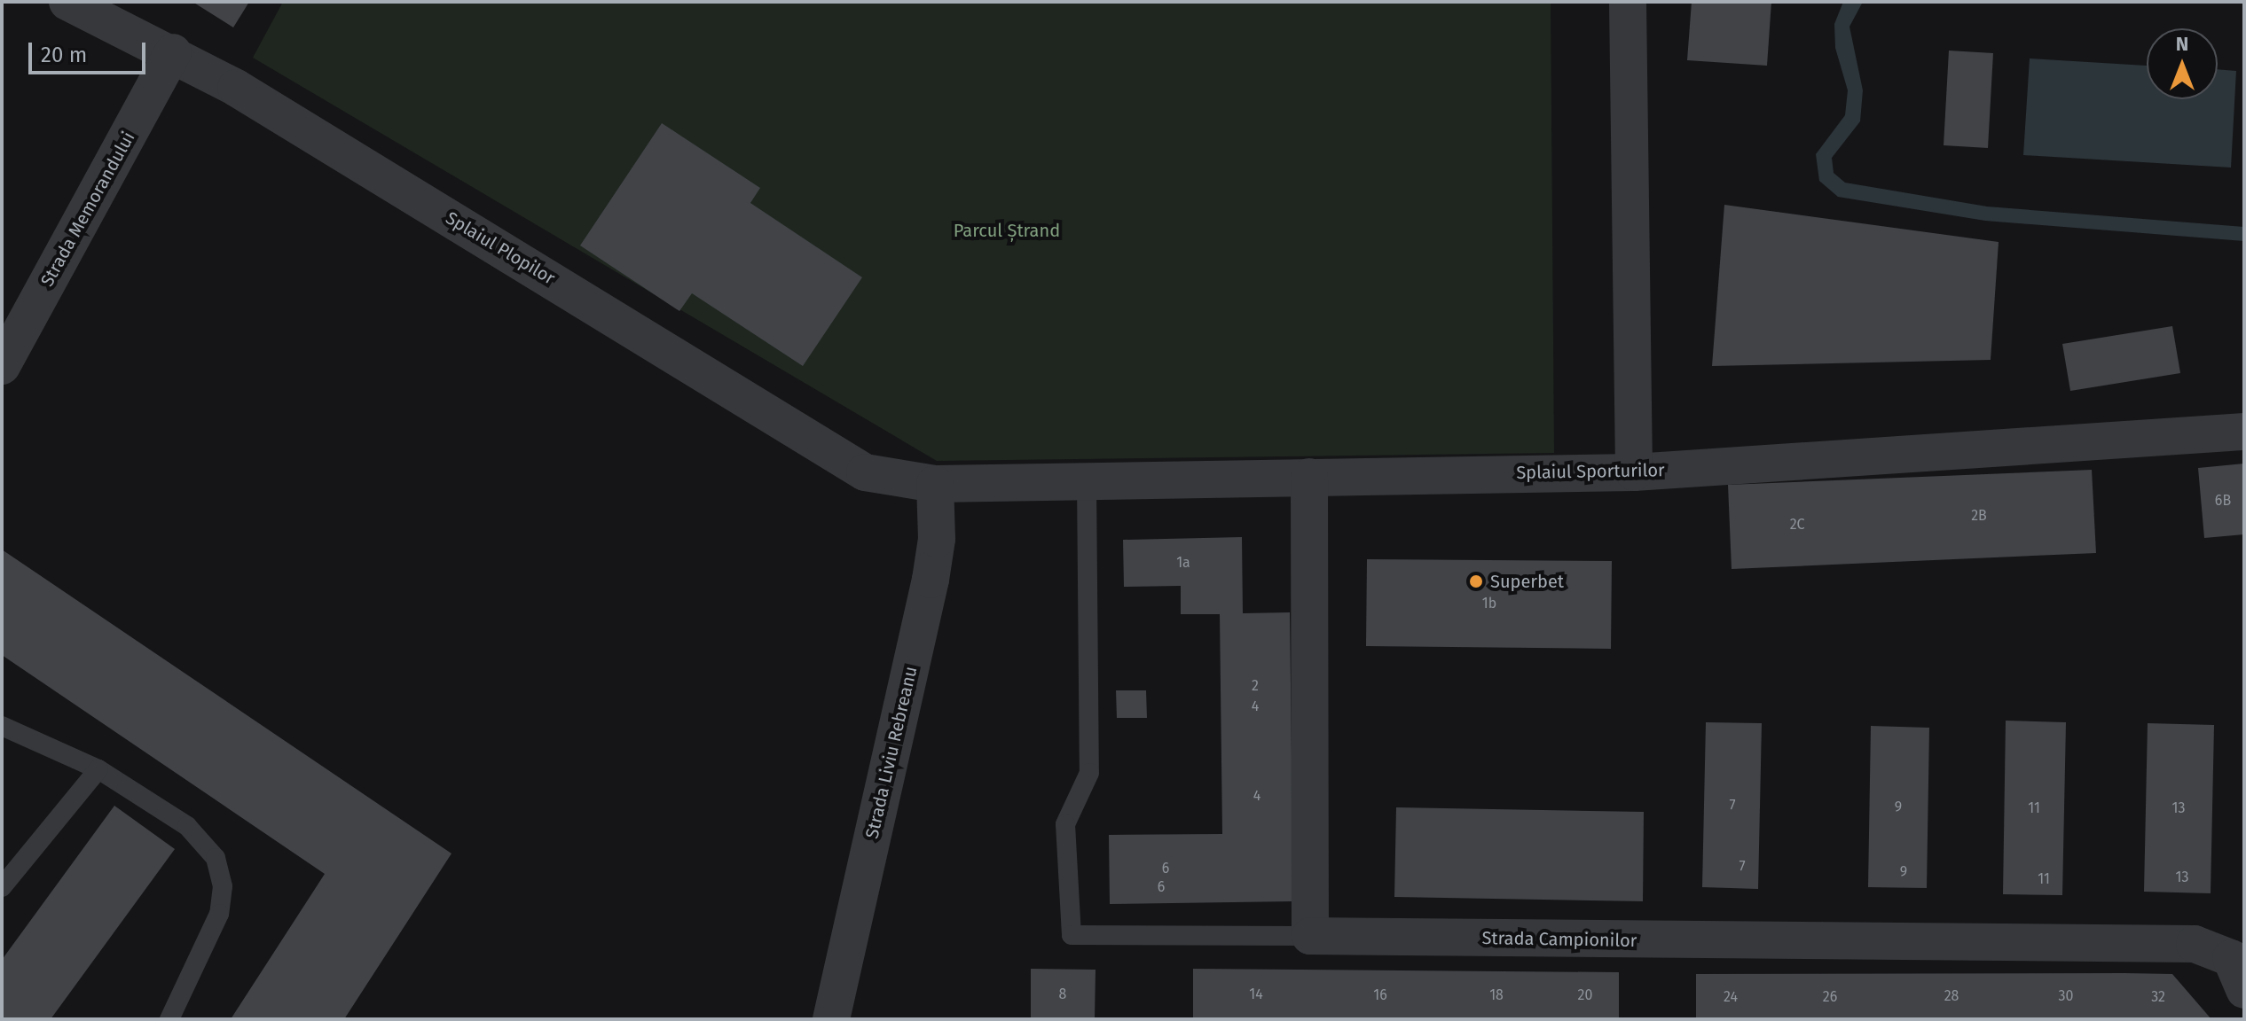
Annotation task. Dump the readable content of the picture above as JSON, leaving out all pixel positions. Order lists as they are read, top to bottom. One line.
{"streets":{"street":["Strada Memorandului","Splaiul Plopilor","Splaiul Sporturilor","Strada Liviu Rebreanu","Strada Campionilor"]},"crossings":[["Strada Memorandului","Splaiul Plopilor"],["Splaiul Plopilor","Splaiul Sporturilor"],["Splaiul Plopilor","Strada Liviu Rebreanu"],["Splaiul Sporturilor","Strada Liviu Rebreanu"]],"parks":["Parcul Ștrand"],"places":["Superbet"],"house_numbers":["6B","2B","2C","1a","1b","2","4","4","7","9","11","13","7","6","9","13","11","6","8","14","16","18","20","28","30","24","26","32"],"scale_bar":"20 m","north":"top"}
